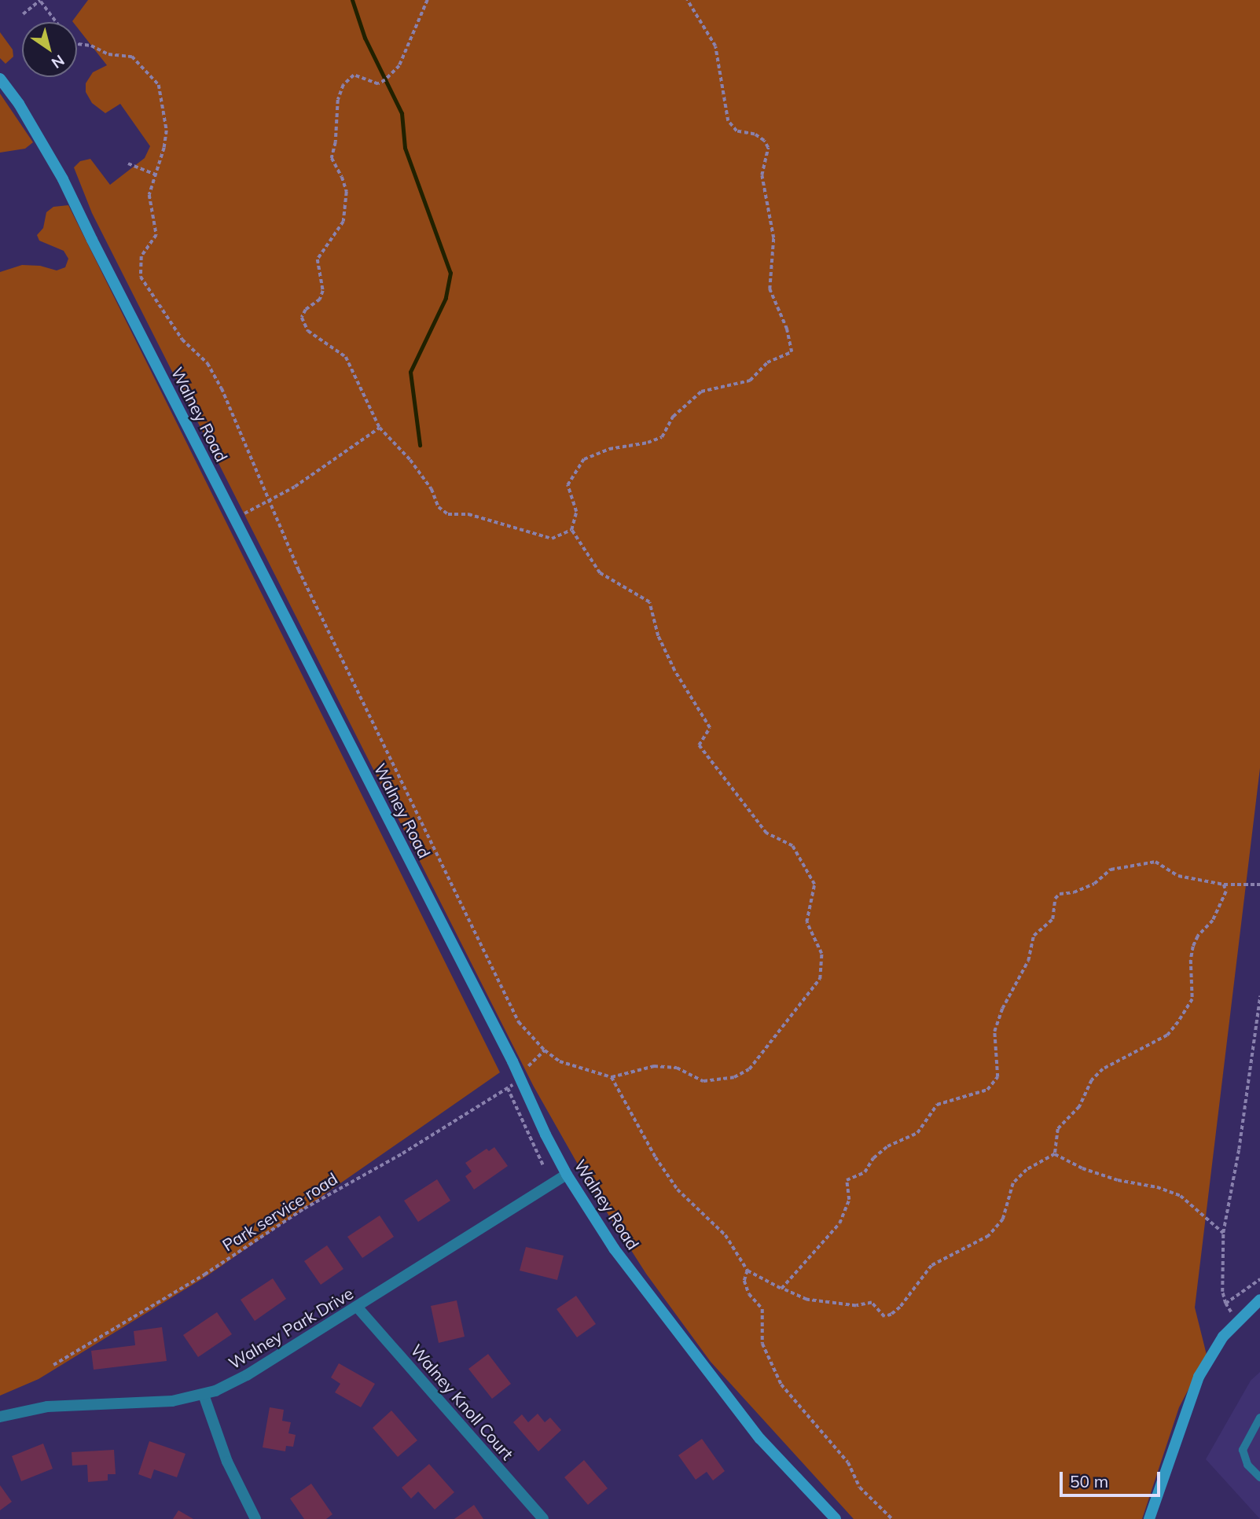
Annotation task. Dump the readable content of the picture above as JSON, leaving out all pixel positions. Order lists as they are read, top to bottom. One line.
{"streets":{"main road":["Walney Road"],"street":["Walney Park Drive","Walney Knoll Court"],"path":["Park service road"]},"crossings":[["Walney Road","Park service road"],["Walney Road","Walney Park Drive"],["Walney Park Drive","Walney Knoll Court"]],"scale_bar":"50 m","north":"bottom right"}
